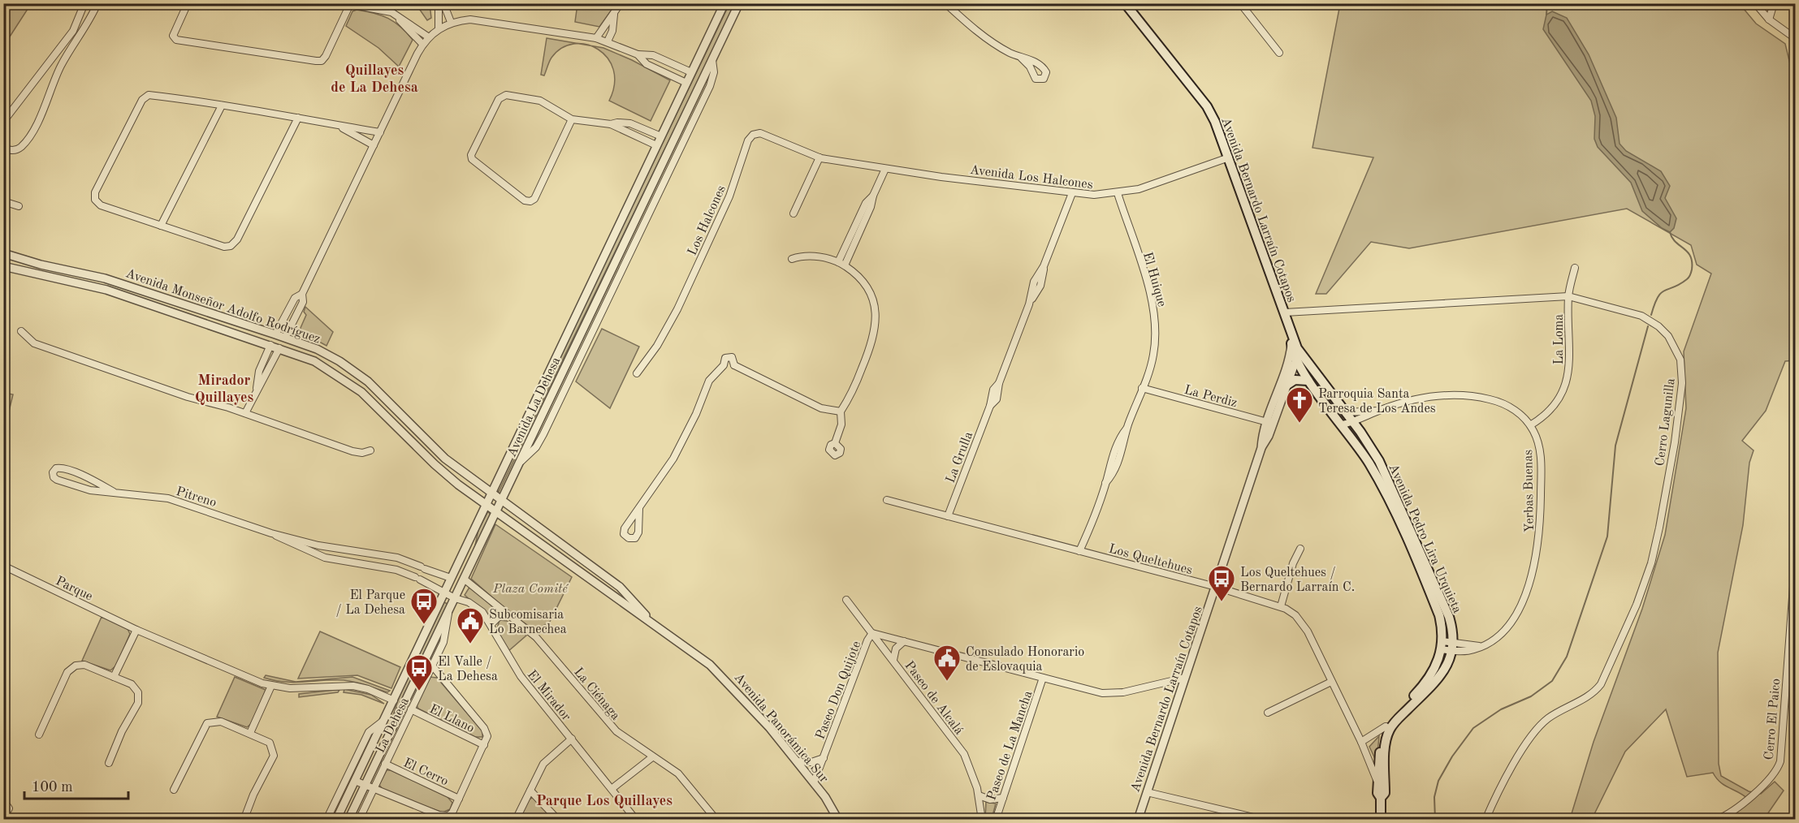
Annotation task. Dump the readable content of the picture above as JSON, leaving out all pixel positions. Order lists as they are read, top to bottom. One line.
{"streets":{"main road":["Avenida Bernardo Larraín Cotapos","Avenida Pedro Lira Urquieta"],"street":["Avenida Los Halcones","Los Halcones","El Huique","Avenida Monseñor Adolfo Rodríguez","La Loma","La Perdiz","Avenida La Dehesa","Cerro Lagunilla","La Grulla","Yerbas Buenas","Pitreno","Los Queltehues","Parque","Paseo Don Quijote","La Ciénaga","El Mirador","Paseo de Alcalá","El Llano","Cerro El Paico","La Dehesa","Avenida Panorámica Sur","Paseo de La Mancha","El Cerro"]},"crossings":[["Avenida Los Halcones","Avenida Bernardo Larraín Cotapos"],["Avenida Los Halcones","Los Halcones"],["Avenida Los Halcones","El Huique"],["Avenida Los Halcones","La Grulla"],["Avenida Bernardo Larraín Cotapos","La Perdiz"],["Avenida Bernardo Larraín Cotapos","Cerro Lagunilla"],["Avenida Bernardo Larraín Cotapos","Avenida Pedro Lira Urquieta"],["Avenida Bernardo Larraín Cotapos","Los Queltehues"],["El Huique","La Perdiz"],["El Huique","Los Queltehues"],["Avenida Monseñor Adolfo Rodríguez","Avenida La Dehesa"],["Avenida Monseñor Adolfo Rodríguez","Avenida Panorámica Sur"],["La Loma","Cerro Lagunilla"],["La Loma","Yerbas Buenas"],["Avenida La Dehesa","Pitreno"],["Avenida La Dehesa","Parque"],["Avenida La Dehesa","La Ciénaga"],["Avenida La Dehesa","El Mirador"],["Avenida La Dehesa","La Dehesa"],["Avenida La Dehesa","Avenida Panorámica Sur"],["La Grulla","Los Queltehues"],["Yerbas Buenas","Avenida Pedro Lira Urquieta"],["Pitreno","El Mirador"],["Avenida Pedro Lira Urquieta","Los Queltehues"],["Paseo Don Quijote","Paseo de Alcalá"],["Paseo Don Quijote","Avenida Panorámica Sur"],["El Llano","La Dehesa"],["La Dehesa","El Cerro"]],"districts":["Quillayes de La Dehesa","Mirador Quillayes","Parque Los Quillayes"],"parks":["Plaza Comité"],"places":{"church":["Parroquia Santa Teresa de Los Andes"],"bus stop":["Los Queltehues / Bernardo Larraín C.","El Parque / La Dehesa","El Valle / La Dehesa"],"public building":["Subcomisaria Lo Barnechea","Consulado Honorario de Eslovaquia"]},"scale_bar":"100 m"}
